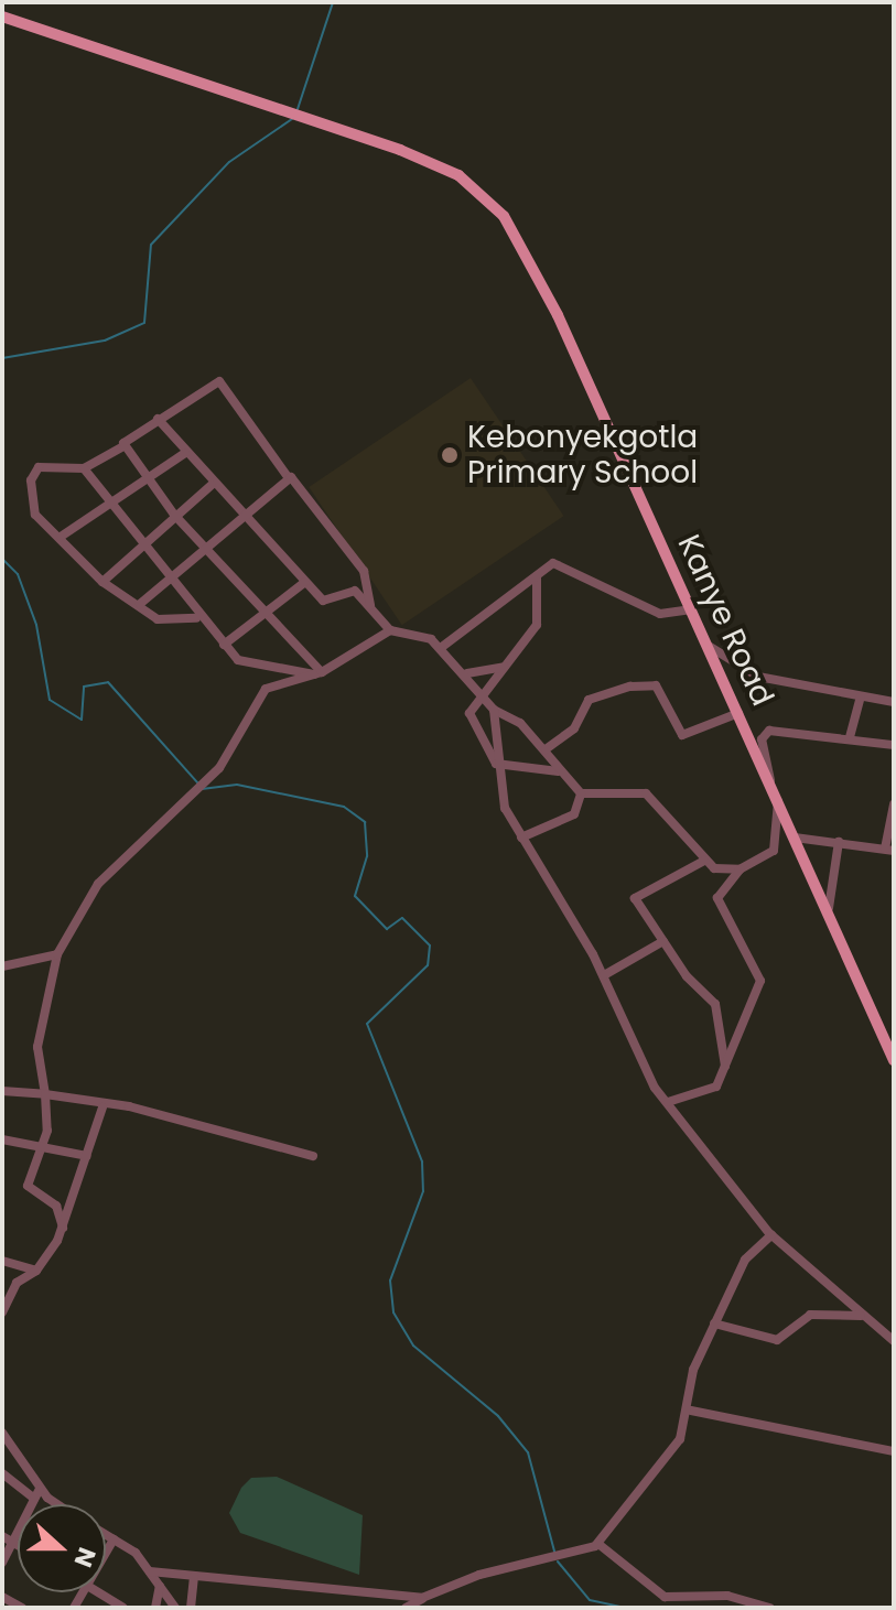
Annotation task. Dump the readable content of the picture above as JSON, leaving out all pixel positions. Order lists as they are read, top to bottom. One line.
{"streets":{"main road":["Kanye Road"]},"places":["Kebonyekgotla Primary School"],"north":"right"}
